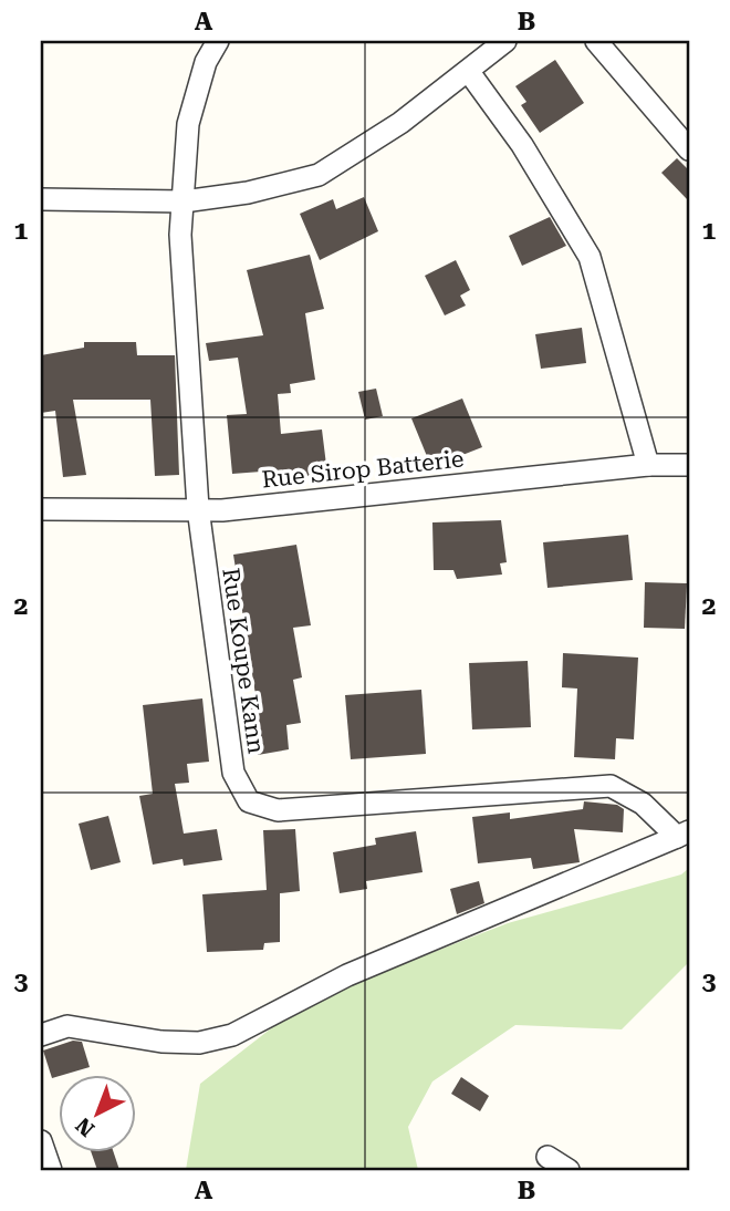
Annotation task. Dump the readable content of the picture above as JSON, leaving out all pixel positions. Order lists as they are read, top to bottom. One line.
{"streets":{"street":["Rue Sirop Batterie","Rue Koupe Kann"]},"crossings":[["Rue Sirop Batterie","Rue Koupe Kann"]],"north":"bottom left","grid":{"columns":["A","B"],"rows":["1","2","3"]}}
